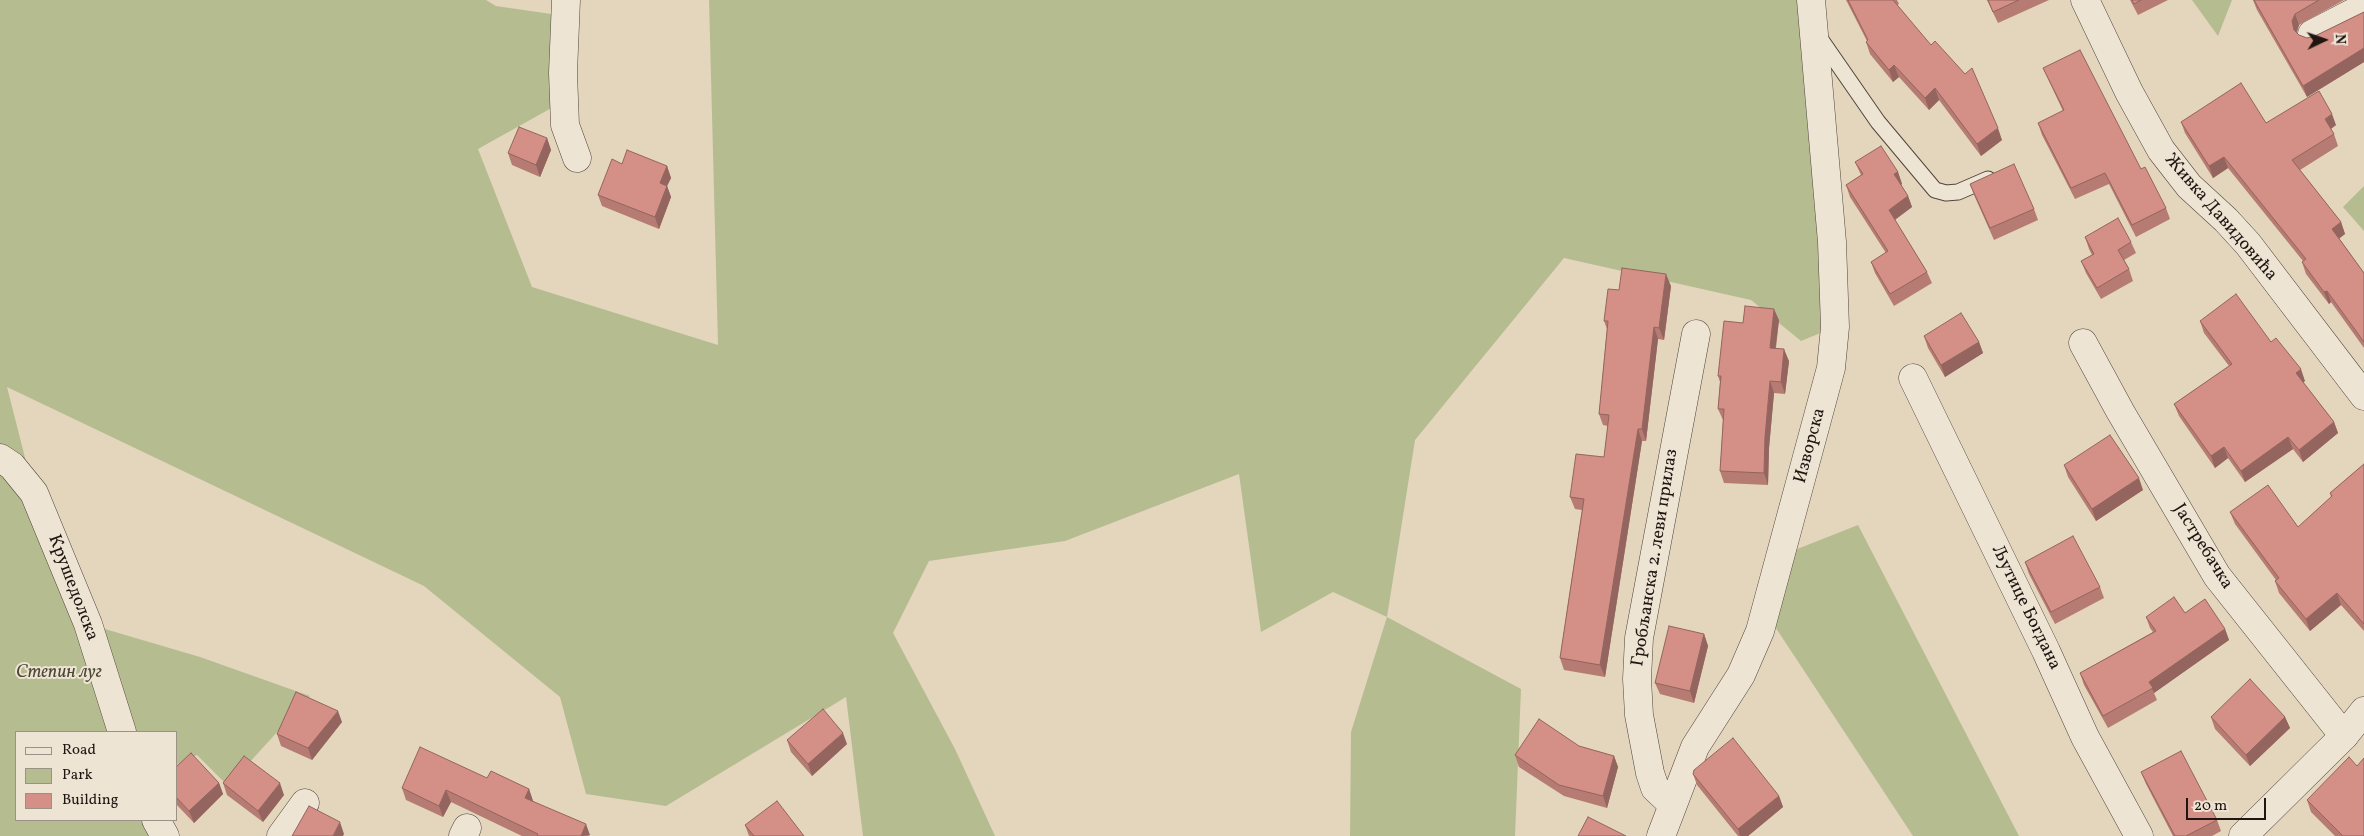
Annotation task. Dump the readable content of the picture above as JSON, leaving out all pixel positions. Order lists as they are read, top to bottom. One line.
{"streets":{"street":["Живка Давидовића","Изворска","Јастребачка","Гробљанска 2. леви прилаз","Крушедолска","Љутице Богдана"]},"crossings":[["Изворска","Гробљанска 2. леви прилаз"]],"parks":["Степин луг"],"legend":["Road","Park","Building"],"scale_bar":"20 m","north":"right"}
